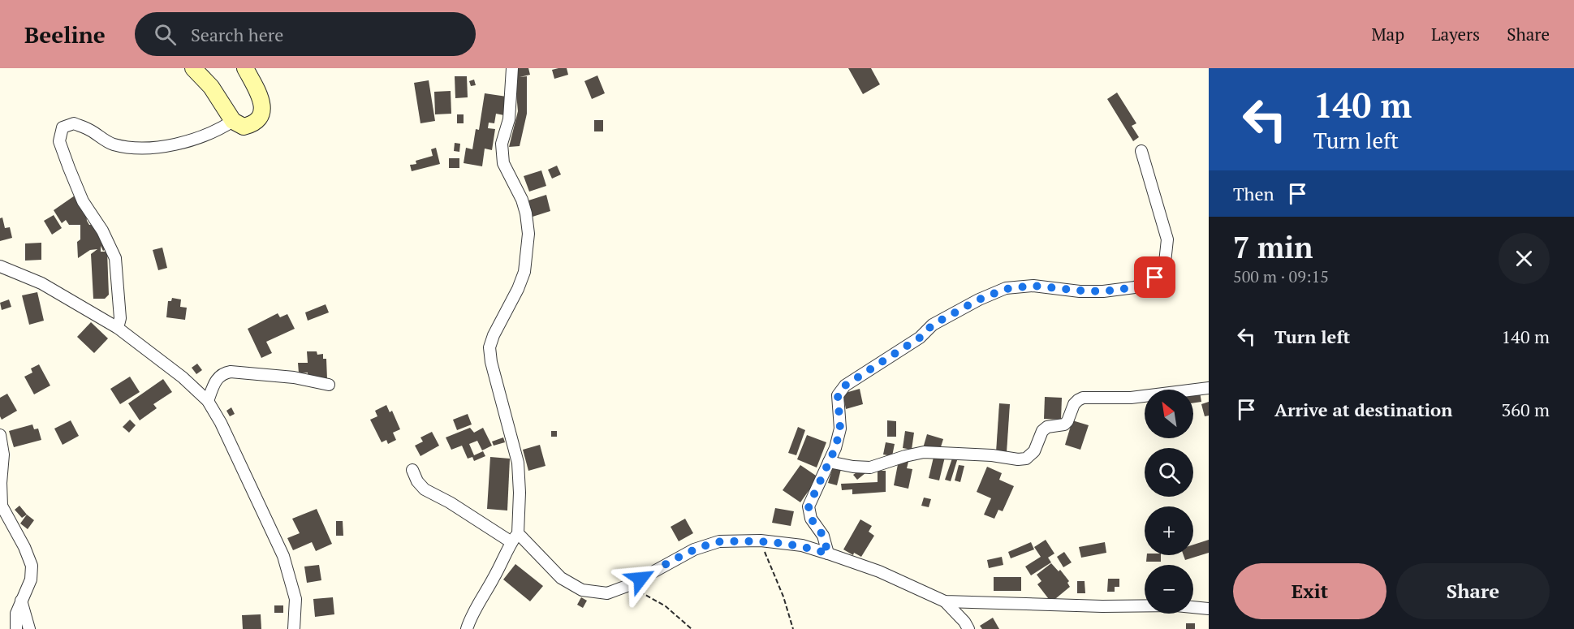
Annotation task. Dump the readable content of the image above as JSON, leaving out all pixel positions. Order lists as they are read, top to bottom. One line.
{"north":"top left","page":{"header":"Beeline","search":"Search here","nav":["Map","Layers","Share"],"turn":["140 m","Turn left"],"then":"Then","heading":["7 min","500 m · 09:15"],"list":[{"name":"Turn left","value":"140 m"},{"name":"Arrive at destination","value":"360 m"}],"map_buttons":["+","−"],"buttons":["Exit","Share"]}}
